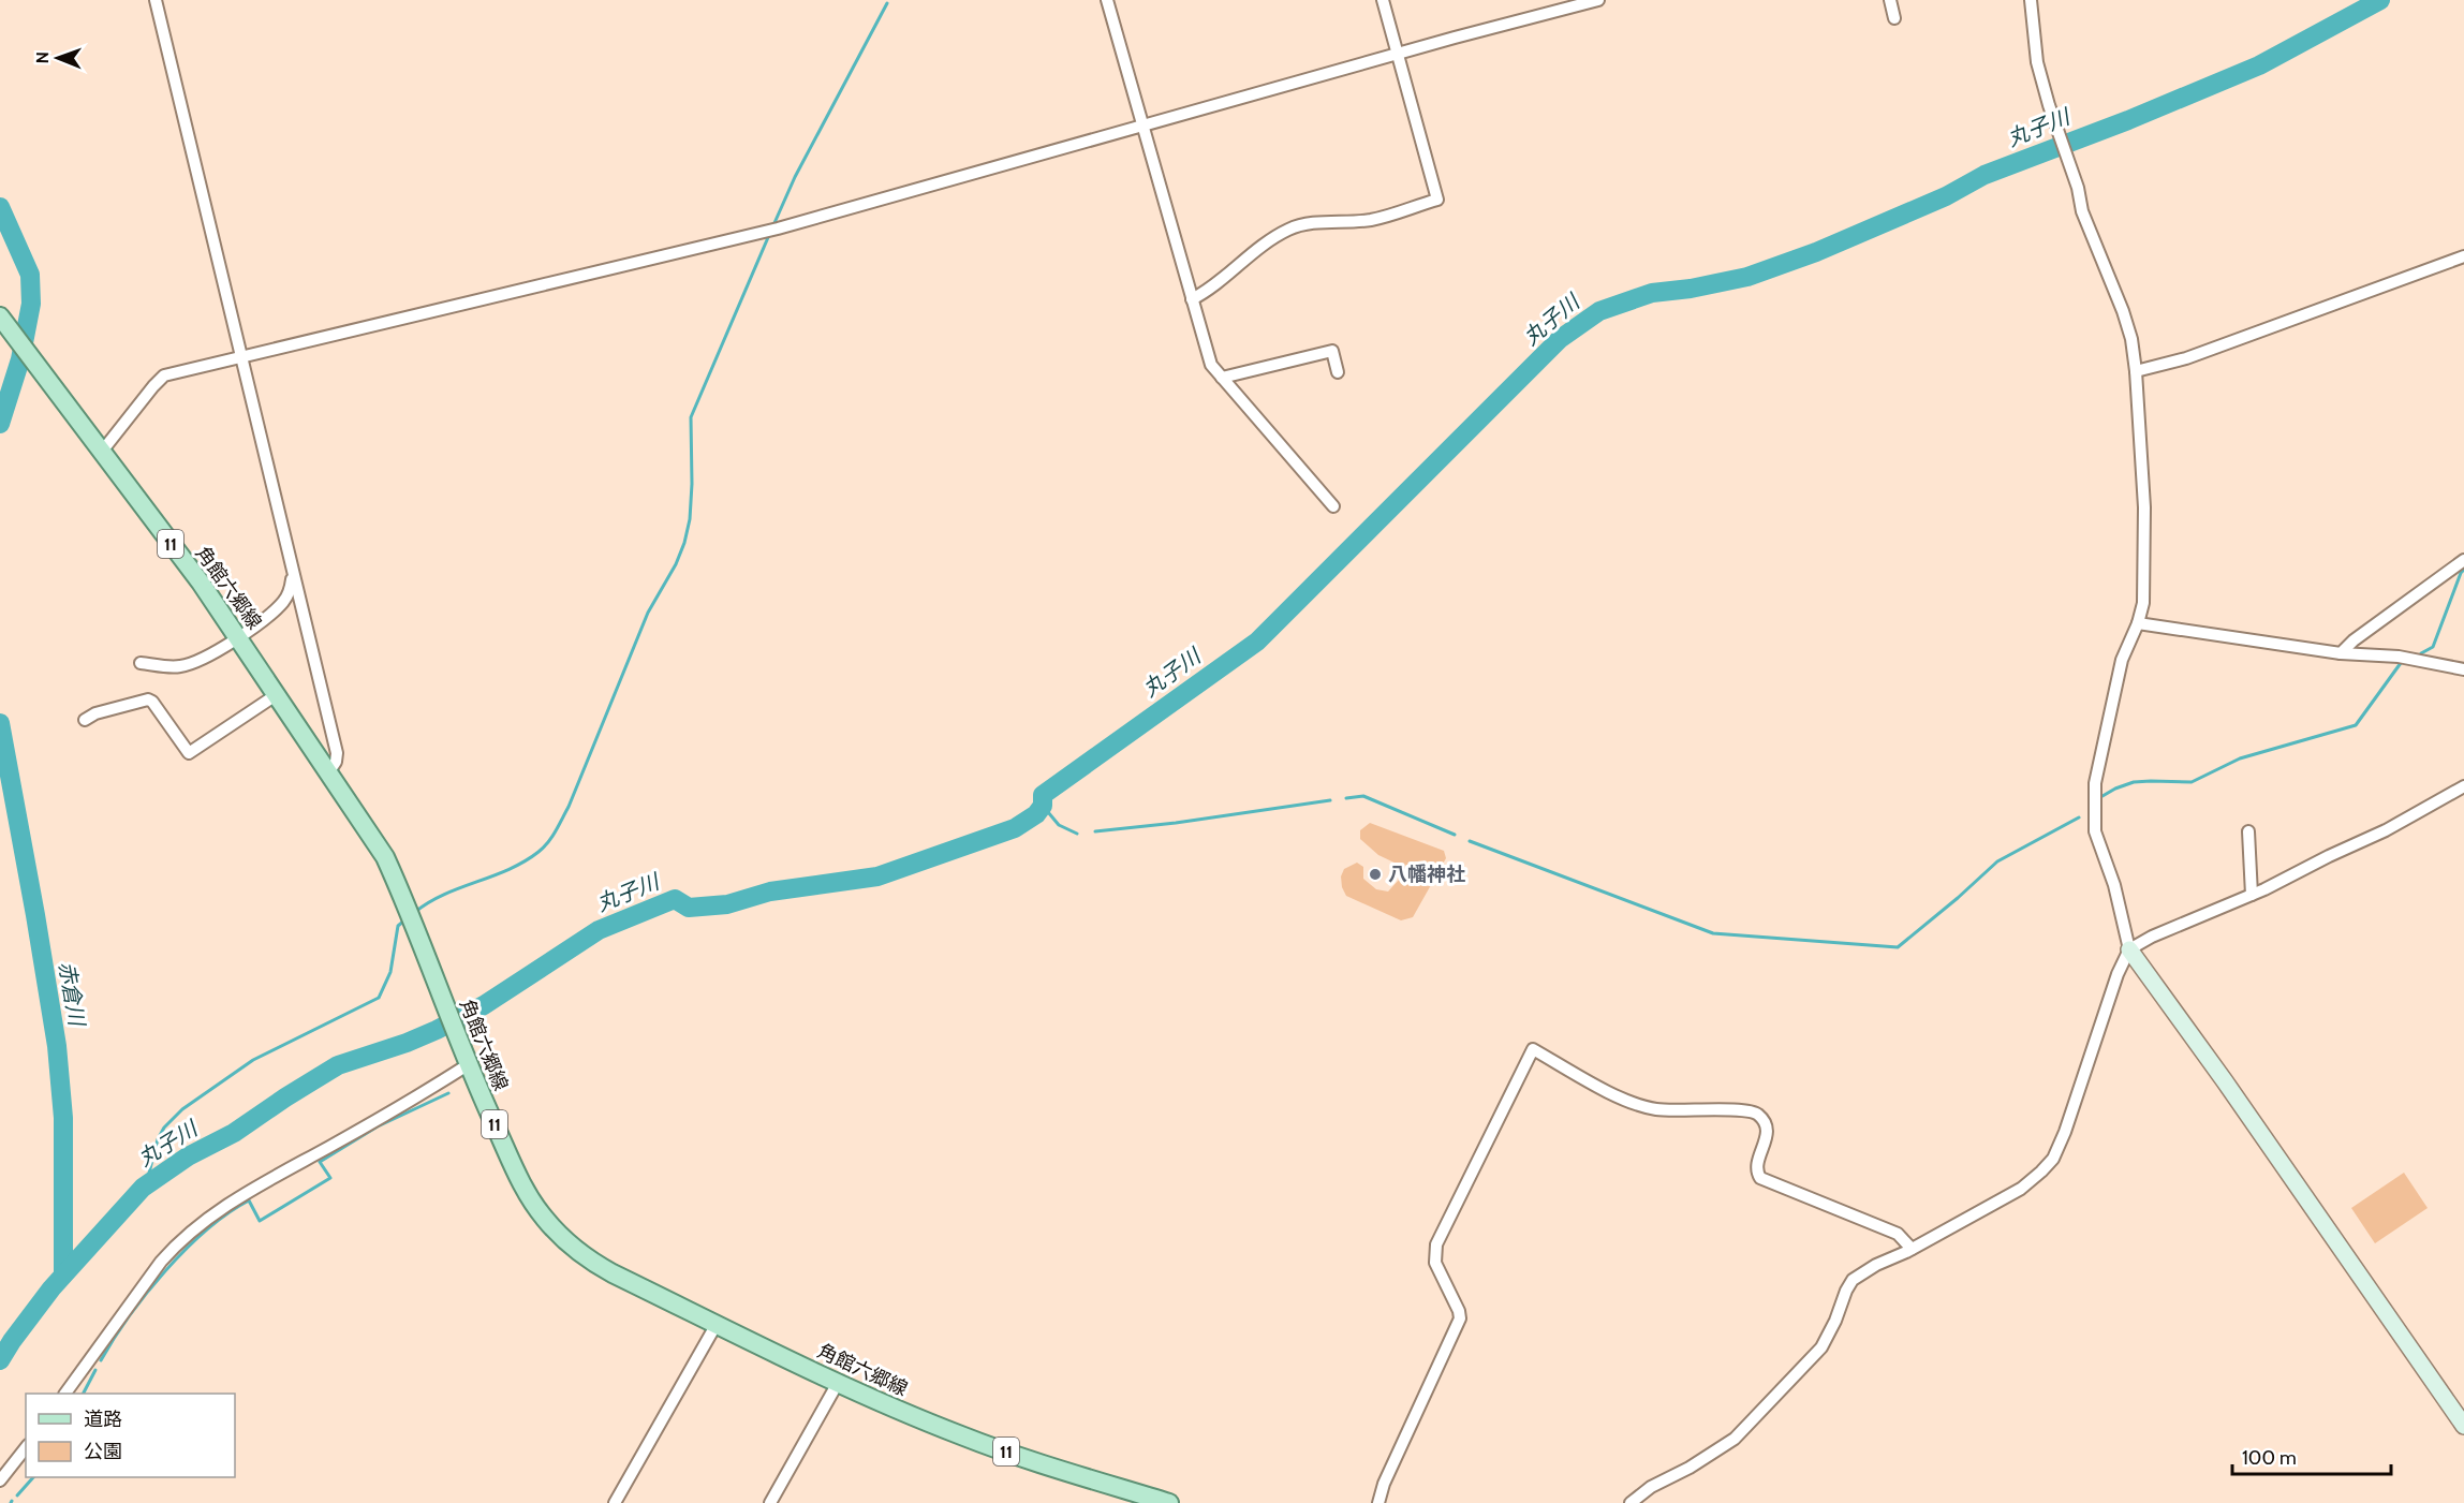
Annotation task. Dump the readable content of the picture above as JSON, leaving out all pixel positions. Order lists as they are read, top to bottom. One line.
{"streets":{"main road":["11","角館六郷線"]},"water":["丸子川","赤倉川"],"places":["八幡神社"],"legend":["道路","公園"],"scale_bar":"100 m","north":"left"}
